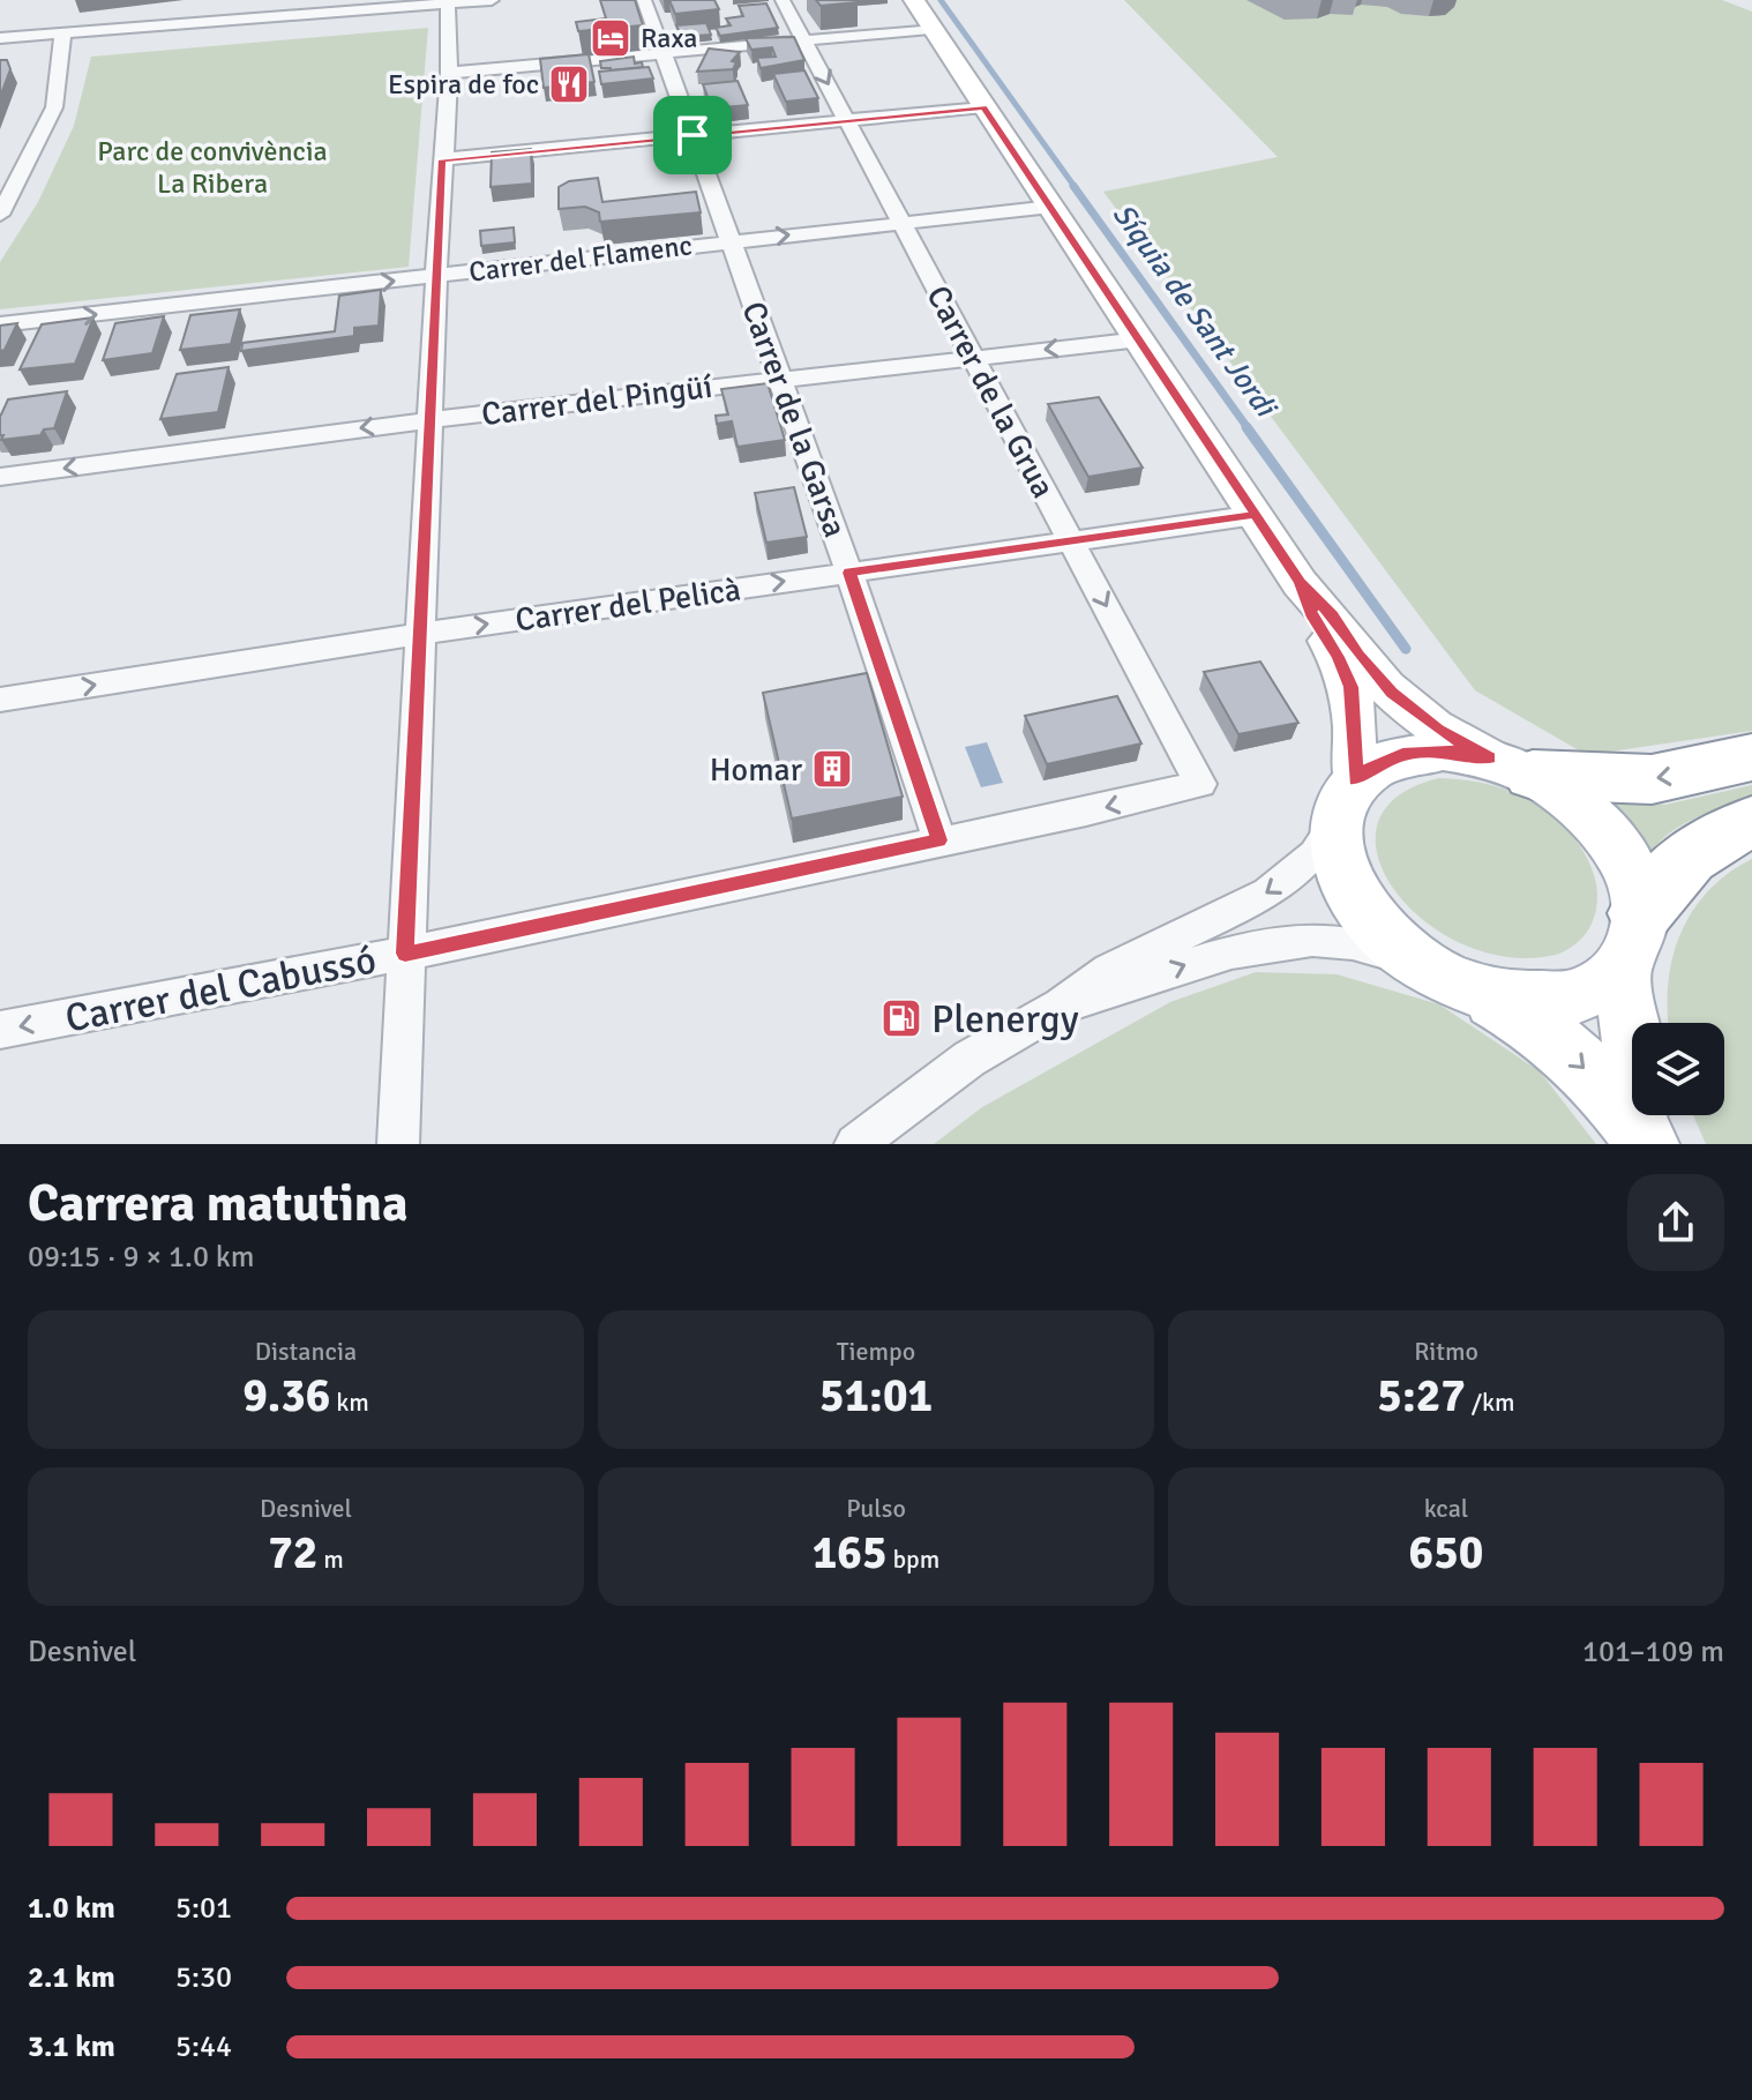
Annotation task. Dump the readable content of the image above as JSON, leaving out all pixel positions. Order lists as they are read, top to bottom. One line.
{"streets":{"street":["Carrer del Flamenc","Carrer de la Grua","Carrer del Pingüí","Carrer de la Garsa","Carrer del Pelicà","Carrer del Cabussó"]},"crossings":[["Carrer del Flamenc","Carrer de la Grua"],["Carrer del Flamenc","Carrer de la Garsa"],["Carrer de la Grua","Carrer del Pingüí"],["Carrer de la Grua","Carrer del Pelicà"],["Carrer de la Grua","Carrer del Cabussó"],["Carrer del Pingüí","Carrer de la Garsa"],["Carrer de la Garsa","Carrer del Pelicà"],["Carrer de la Garsa","Carrer del Cabussó"]],"one_way":["Carrer del Pingüí","Carrer del Pelicà"],"water":["Síquia de Sant Jordi"],"parks":["Parc de convivència La Ribera"],"places":{"hotel":["Raxa"],"restaurant":["Espira de foc"],"building":["Homar"],"fuel station":["Plenergy"]},"page":{"heading":["Carrera matutina","09:15 · 9 × 1.0 km"],"stats":[["Distancia","9.36 km"],["Tiempo","51:01"],["Ritmo","5:27 /km"],["Desnivel","72 m"],["Pulso","165 bpm"],["kcal","650"]],"chart":["Desnivel","101–109 m"],"list":[{"name":"1.0 km","note":"5:01"},{"name":"2.1 km","note":"5:30"},{"name":"3.1 km","note":"5:44"}]}}
